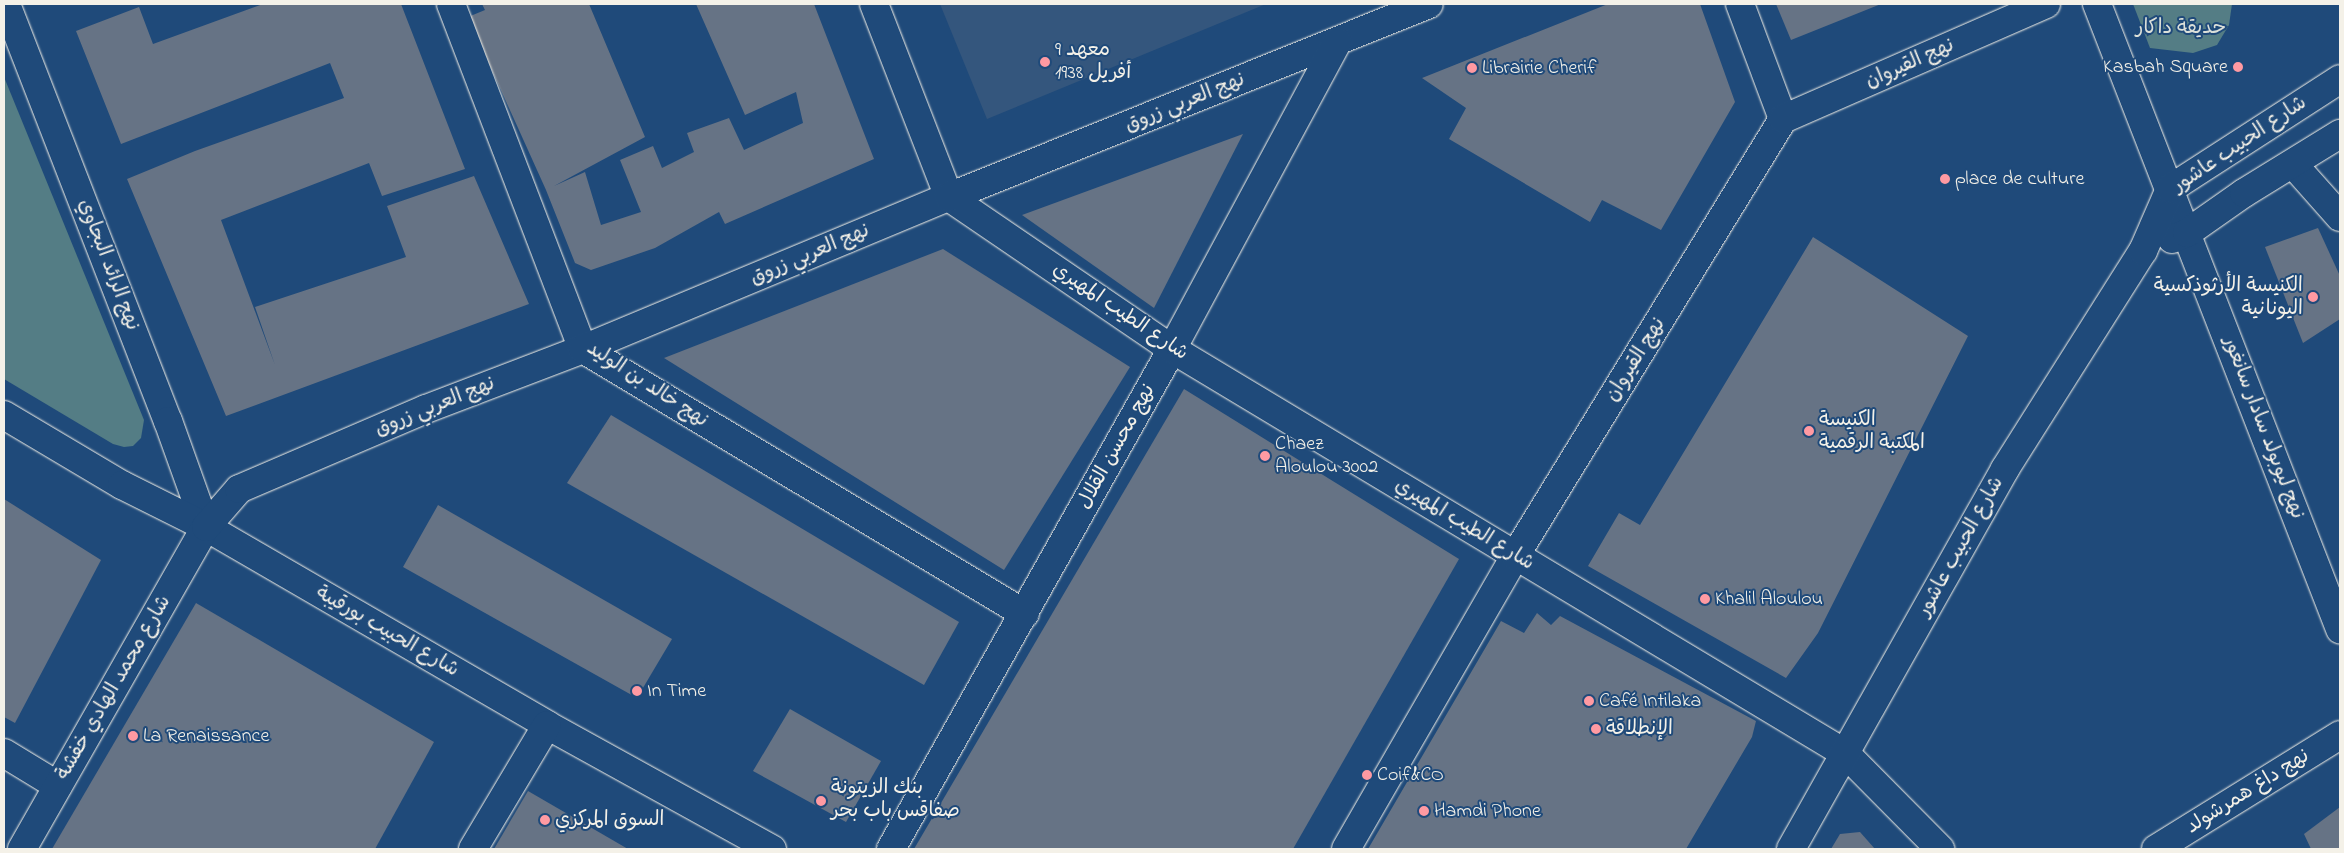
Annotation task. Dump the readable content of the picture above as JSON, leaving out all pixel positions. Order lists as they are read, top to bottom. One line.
{"streets":{"street":["نهج القيروان","نهج العربي زروق","شارع الحبيب عاشور","نهج الرائد البجاوي","شارع الطيب المهيري","نهج خالد بن الوليد","نهج ليوبولد سادار سانغور","نهج محسن القلال","شارع الحبيب بورقيبة","شارع محمد الهادي خفشة","نهج داغ همرشولد"]},"crossings":[["نهج القيروان","شارع الطيب المهيري"],["نهج العربي زروق","نهج الرائد البجاوي"],["نهج العربي زروق","شارع الطيب المهيري"],["نهج العربي زروق","نهج خالد بن الوليد"],["نهج العربي زروق","نهج محسن القلال"],["نهج العربي زروق","شارع الحبيب بورقيبة"],["نهج العربي زروق","شارع محمد الهادي خفشة"],["شارع الحبيب عاشور","شارع الطيب المهيري"],["شارع الحبيب عاشور","نهج ليوبولد سادار سانغور"],["نهج الرائد البجاوي","شارع الحبيب بورقيبة"],["نهج الرائد البجاوي","شارع محمد الهادي خفشة"],["شارع الطيب المهيري","نهج محسن القلال"],["نهج خالد بن الوليد","نهج محسن القلال"],["شارع الحبيب بورقيبة","شارع محمد الهادي خفشة"]],"parks":["حديقة داكار"],"places":["معهد 9 أفريل 1938","Kasbah Square","Librairie Cherif","place de culture","الكنيسة الأرثوذكسية اليونانية","الكنيسة المكتبة الرقمية","Chaez Aloulou 3002","Khalil Aloulou","In Time","Café Intilaka","الإنطلاقة","La Renaissance","Coif&CO","بنك الزيتونة صفاقس باب بحر","Hamdi Phone","السوق المركزي"]}
